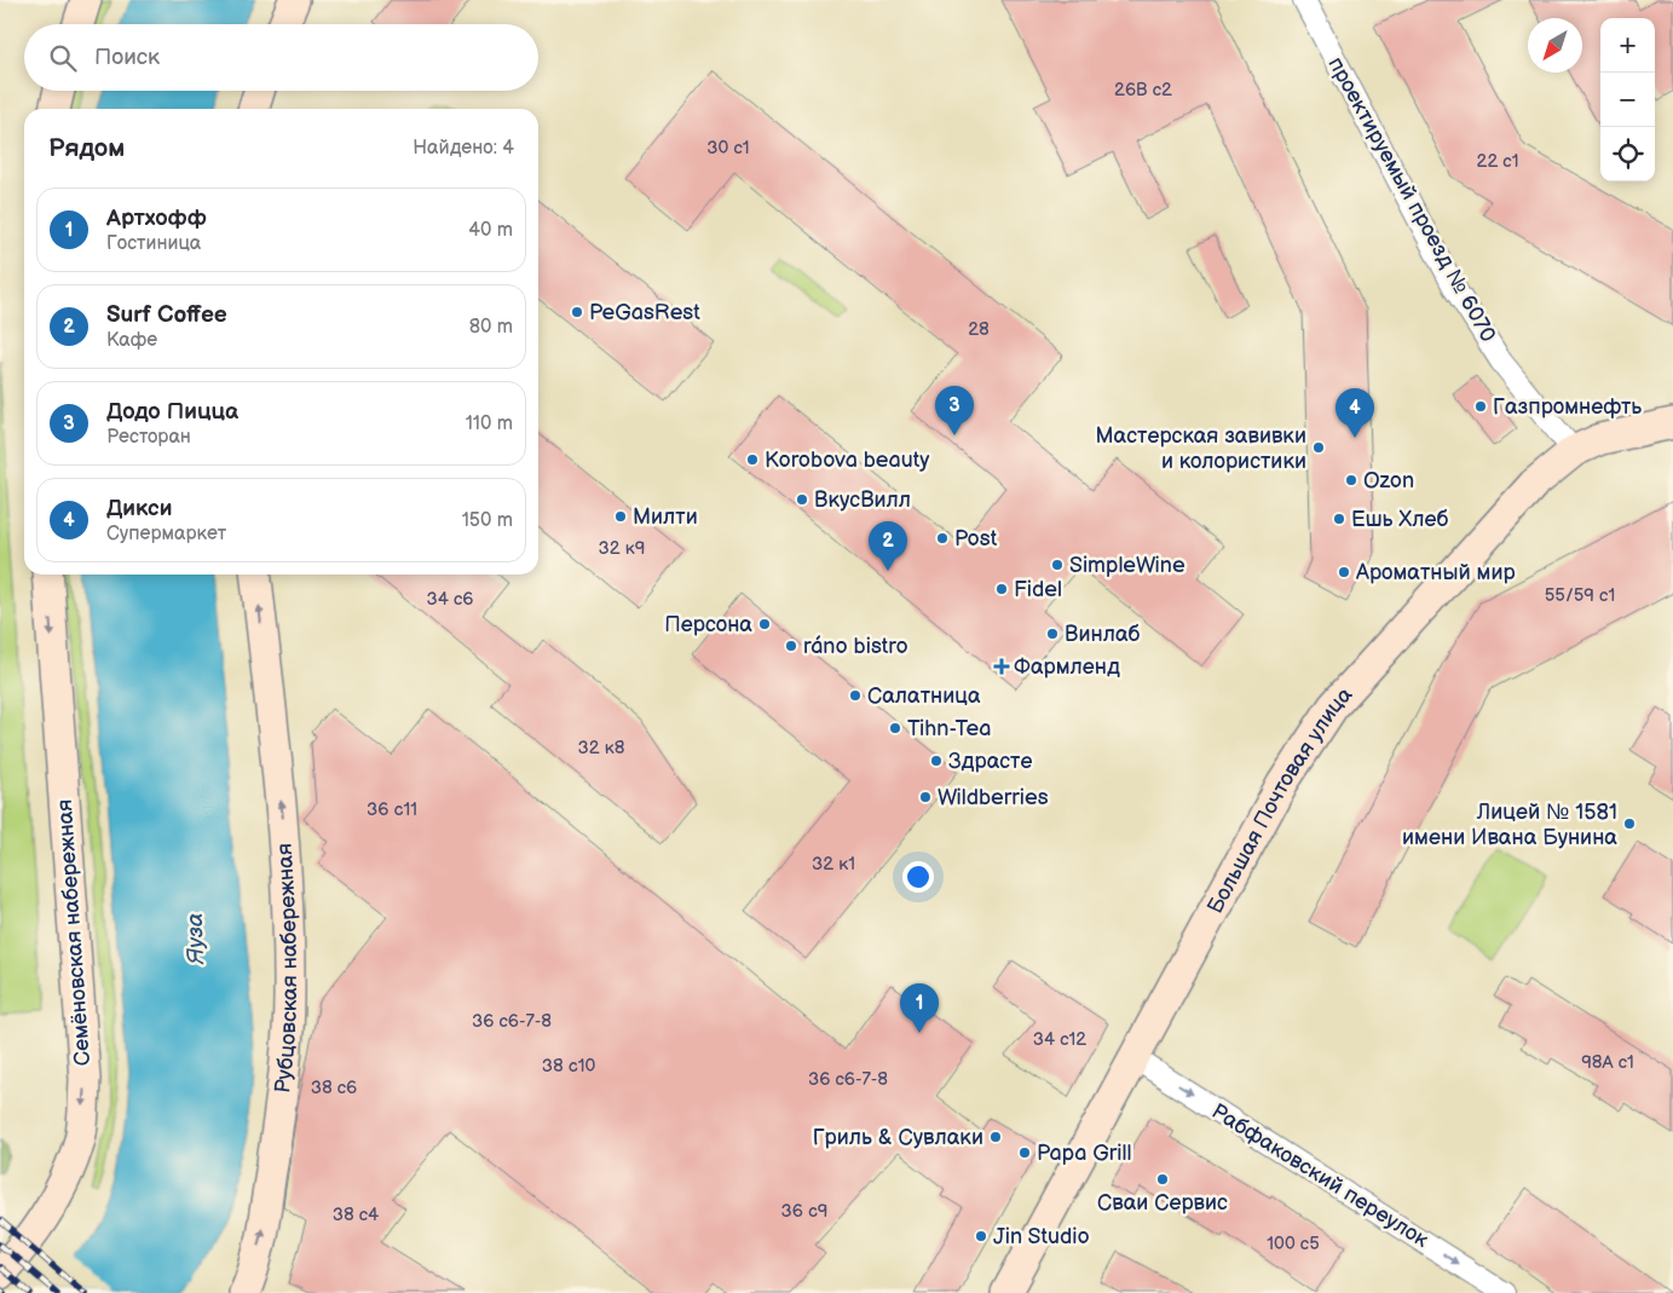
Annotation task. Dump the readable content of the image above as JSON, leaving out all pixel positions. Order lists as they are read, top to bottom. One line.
{"streets":{"main road":["Большая Почтовая улица","Семёновская набережная","Рубцовская набережная"],"street":["проектируемый проезд № 6070","Рабфаковский переулок"]},"crossings":[["проектируемый проезд № 6070","Большая Почтовая улица"],["Большая Почтовая улица","Рабфаковский переулок"]],"one_way":["Семёновская набережная","Рубцовская набережная","Рабфаковский переулок"],"water":["Яуза"],"places":{"other":["PeGasRest","Газпромнефть","Мастерская завивки и колористики","Korobova beauty","Ozon","ВкусВилл","Милти","Ешь Хлеб","Post","SimpleWine","Ароматный мир","Fidel","Персона","Винлаб","ráno bistro","Салатница","Tihn-Tea","Здрасте","Wildberries","Лицей № 1581 имени Ивана Бунина","Гриль & Сувлаки","Papa Grill","Сваи Сервис","Jin Studio"],"health":["Фармленд"]},"house_numbers":["26В с2","30 с1","22 с1","28","32 к9","55/59 с1","34 с6","32 к8","36 c11","32 к1","36 с6-7-8","34 с12","98А с1","38 c10","36 с6-7-8","38 с6","36 c9","38 с4","100 с5"],"north":"bottom left","page":{"map_buttons":["+","−"],"search":"Поиск","heading":["Рядом","Найдено: 4"],"list":[{"mark":"1","name":"Артхофф","note":"Гостиница","value":"40 m"},{"mark":"2","name":"Surf Coffee","note":"Кафе","value":"80 m"},{"mark":"3","name":"Додо Пицца","note":"Ресторан","value":"110 m"},{"mark":"4","name":"Дикси","note":"Супермаркет","value":"150 m"}],"pins":["3","4","2","1"]}}
